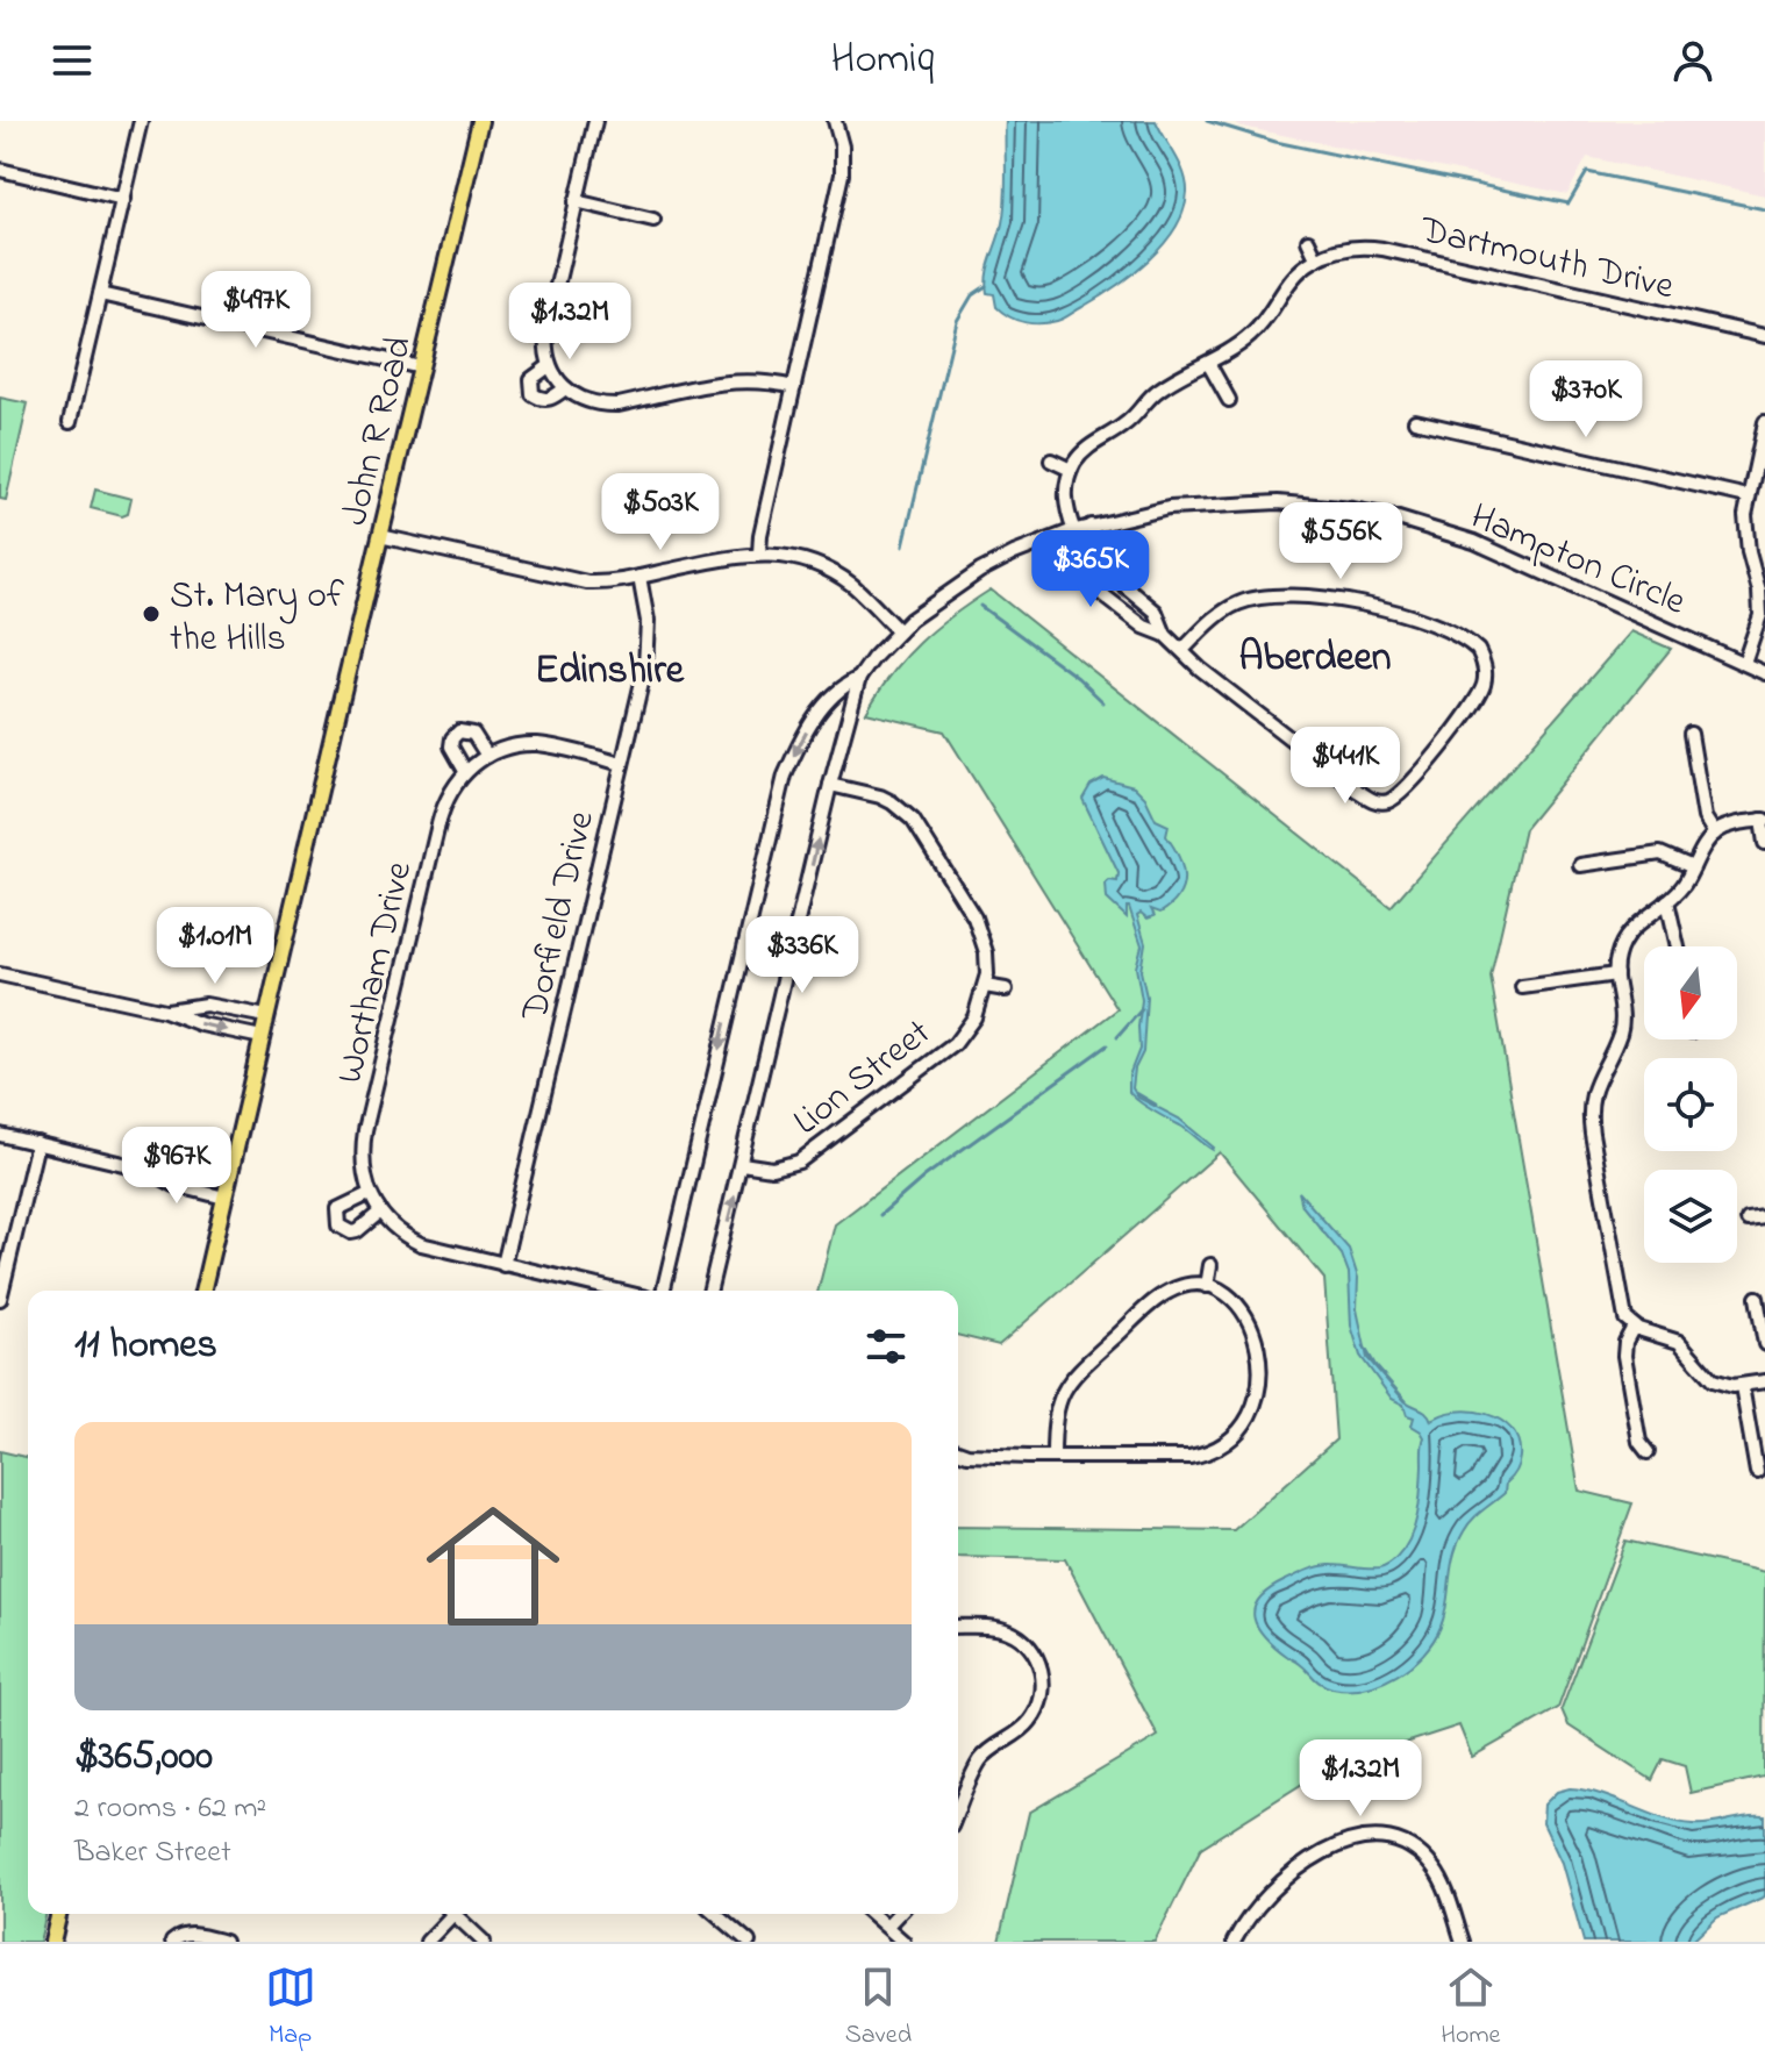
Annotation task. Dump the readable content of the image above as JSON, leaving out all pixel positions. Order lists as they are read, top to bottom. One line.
{"streets":{"main road":["John R Road"],"street":["Dartmouth Drive","Hampton Circle","Dorfield Drive","Wortham Drive","Lion Street"]},"crossings":[["Hampton Circle","Lion Street"],["Dorfield Drive","Wortham Drive"]],"districts":["Aberdeen","Edinshire"],"places":["St. Mary of the Hills"],"north":"bottom","page":{"header":"Homiq","price":["$497K","$1.32M","$370K","$503K","$556K","$365K","$441K","$1.01M","$336K","$967K","$1.32M"],"heading":"11 homes","list":[{"name":"$365,000","note":"2 rooms · 62 m² · Baker Street"}],"tabs":["Map","Saved","Home"]}}
